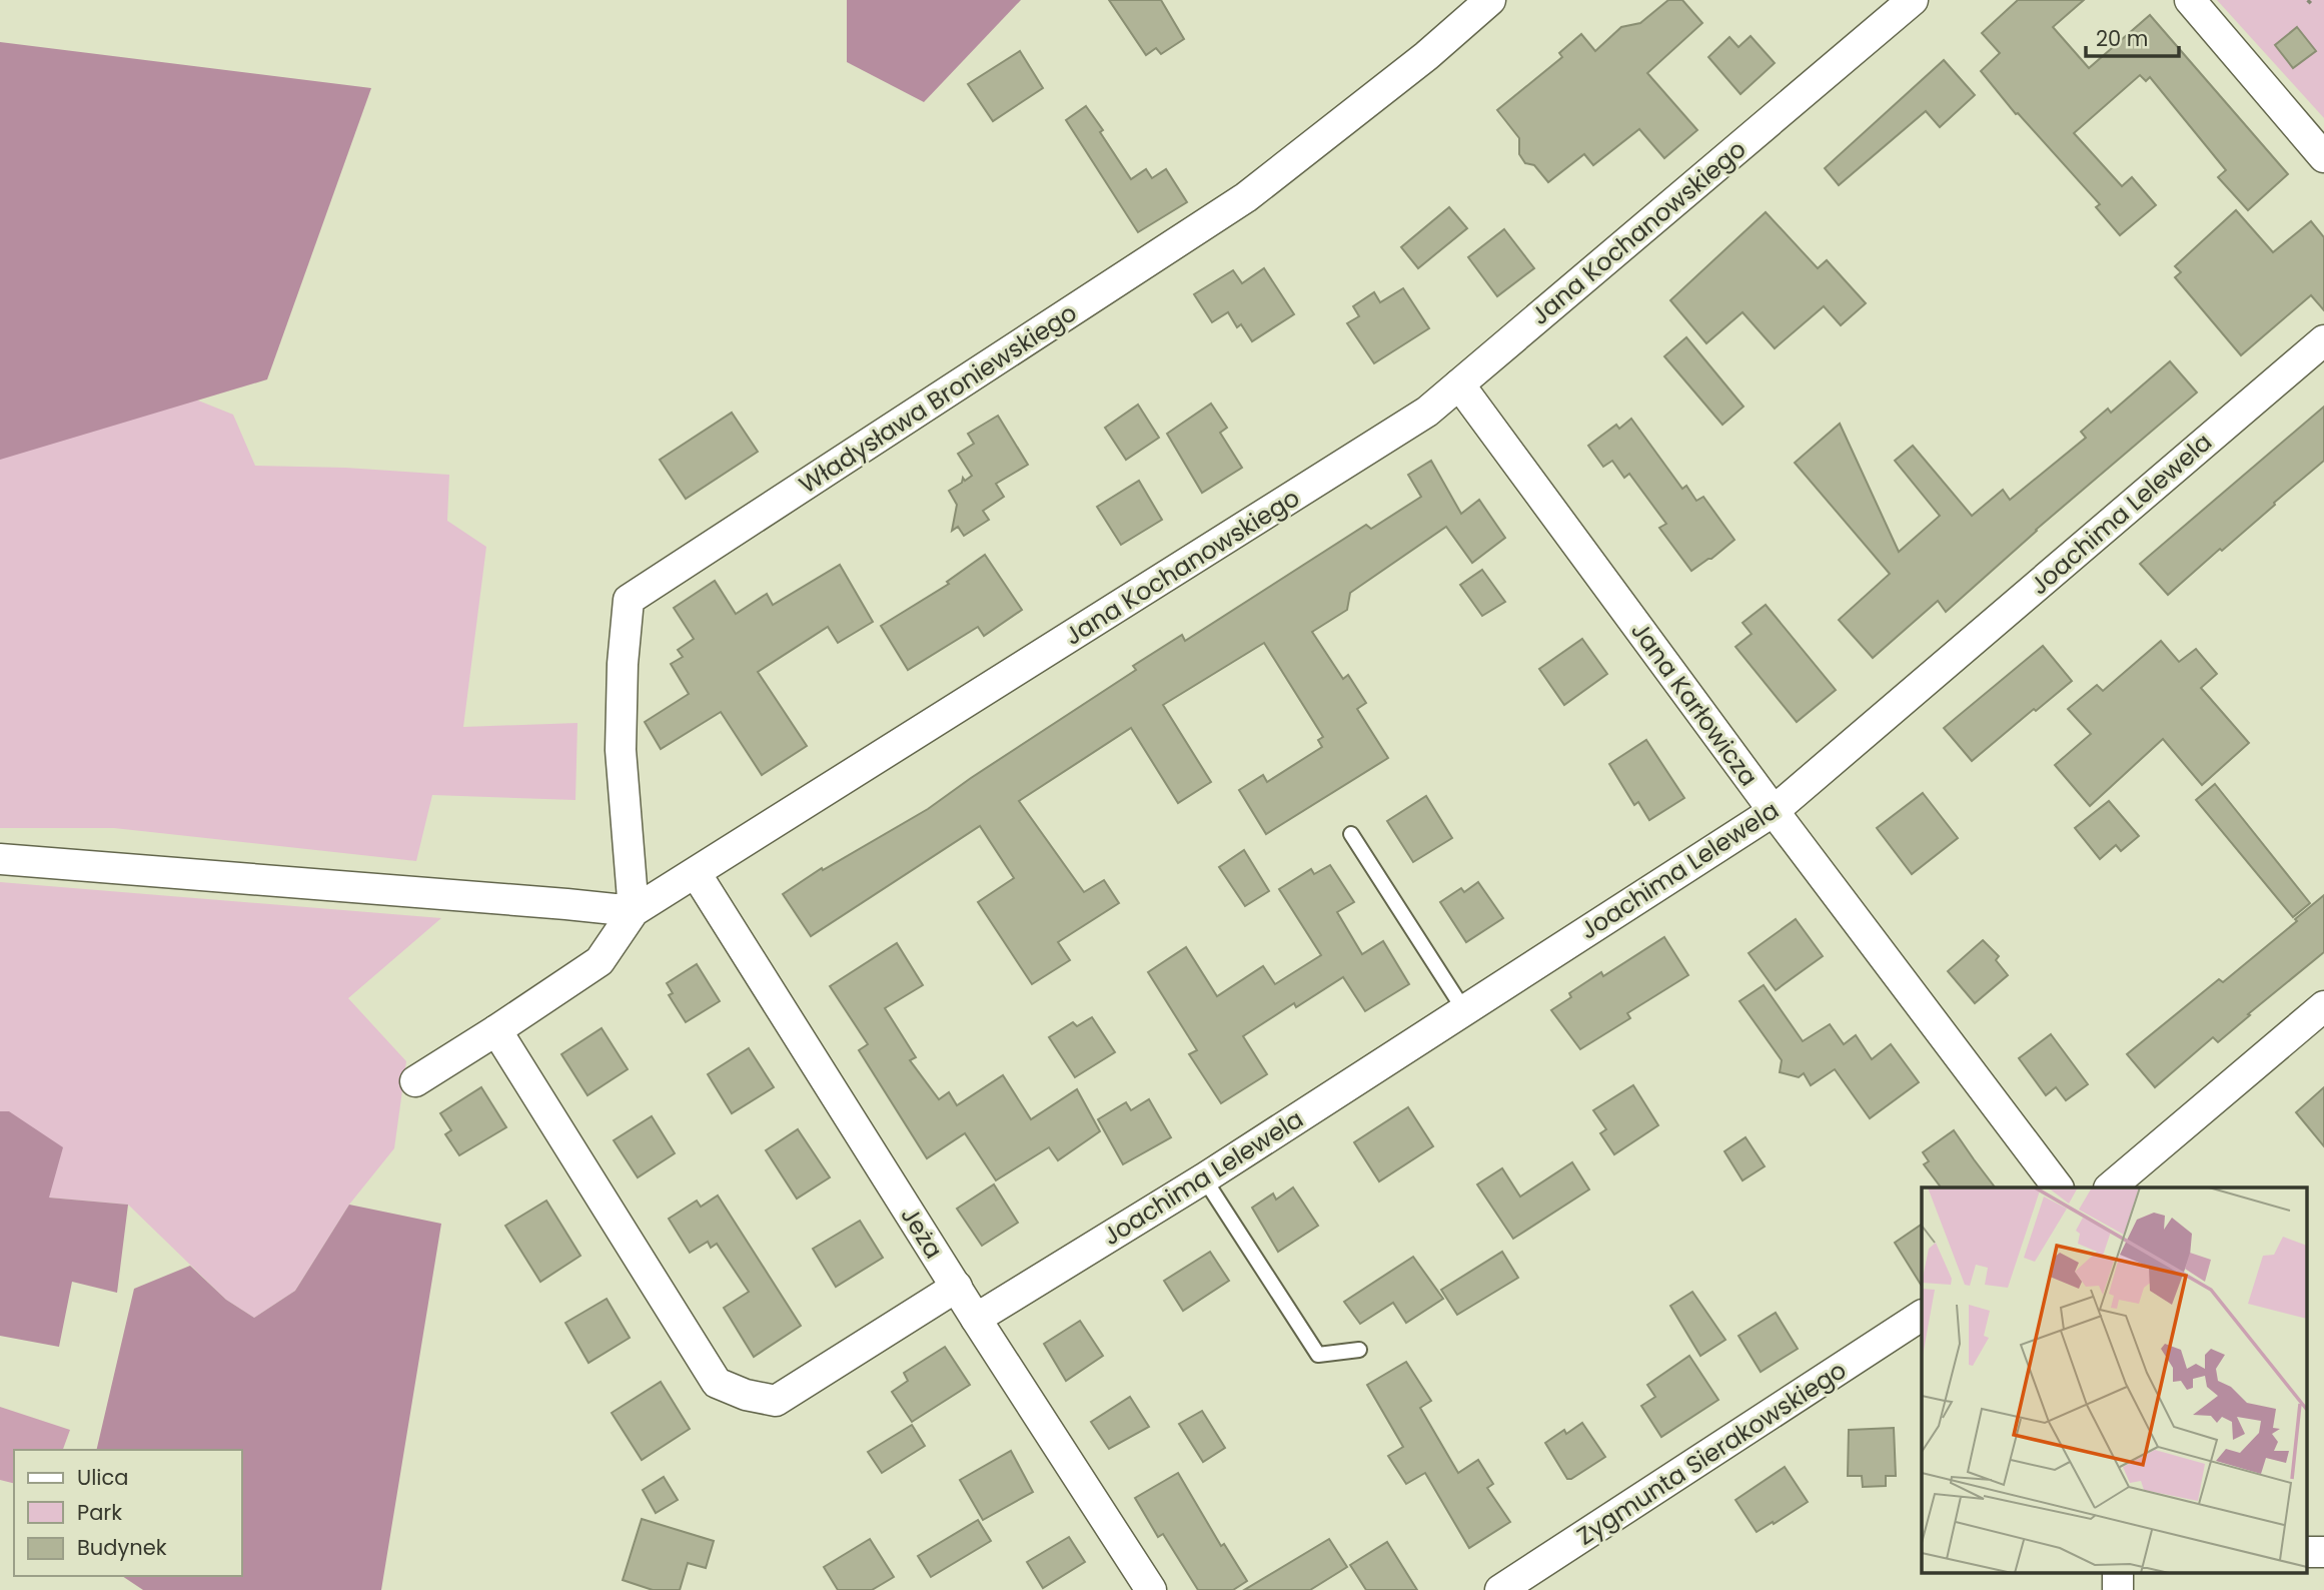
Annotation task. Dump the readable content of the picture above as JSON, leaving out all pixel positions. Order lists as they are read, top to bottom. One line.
{"streets":{"street":["Jana Kochanowskiego","Władysława Broniewskiego","Joachima Lelewela","Jana Karłowicza","Jeża","Zygmunta Sierakowskiego"]},"crossings":[["Jana Kochanowskiego","Władysława Broniewskiego"],["Jana Kochanowskiego","Jana Karłowicza"],["Jana Kochanowskiego","Jeża"],["Joachima Lelewela","Jana Karłowicza"],["Joachima Lelewela","Jeża"]],"legend":["Ulica","Park","Budynek"],"scale_bar":"20 m"}
